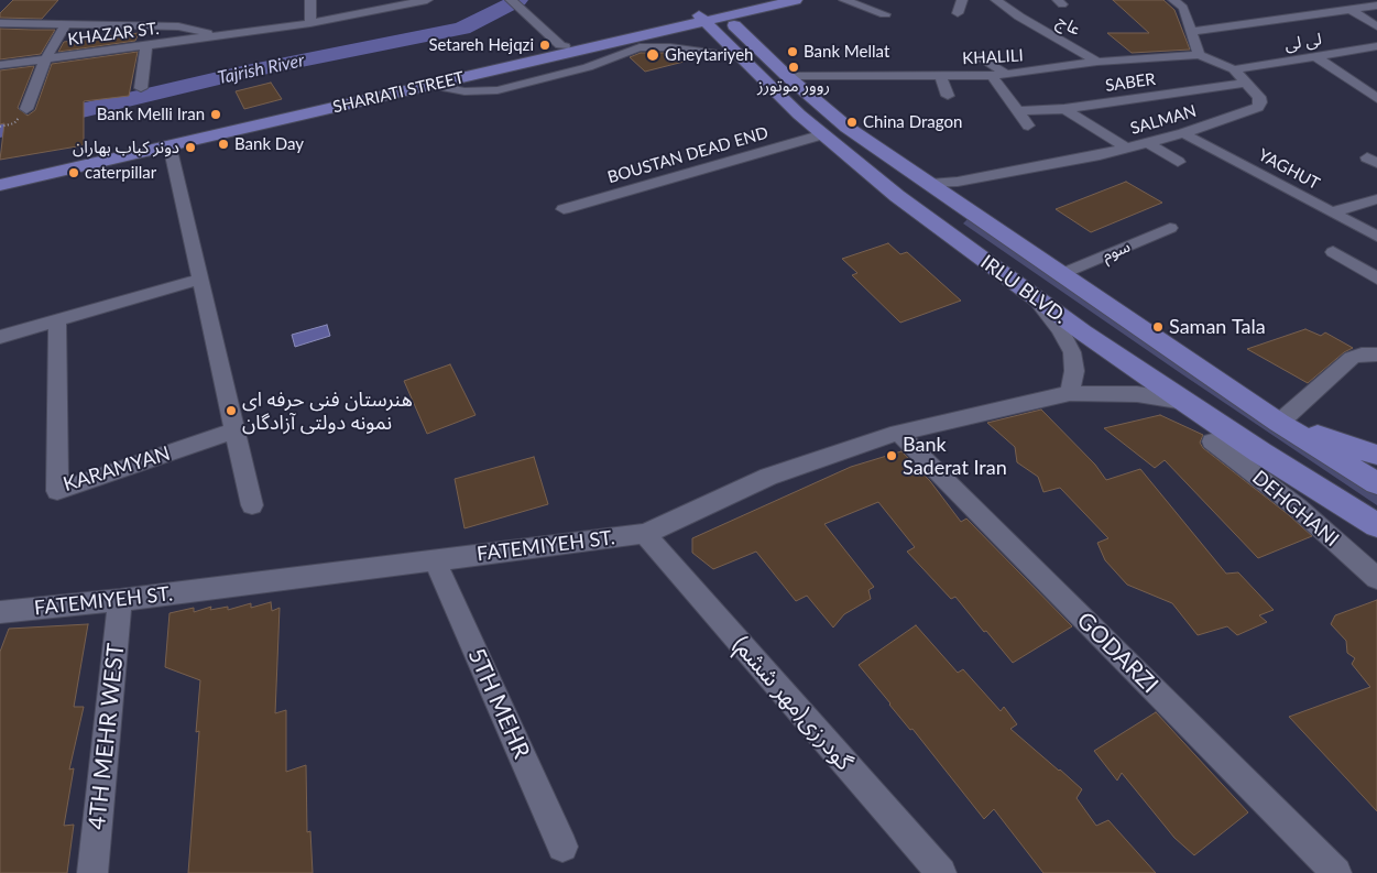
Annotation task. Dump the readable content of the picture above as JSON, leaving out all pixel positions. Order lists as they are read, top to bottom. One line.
{"streets":{"main road":["SHARIATI STREET","IRLU BLVD."],"street":["عاج","KHAZAR ST.","لی لی","KHALILI","SABER","SALMAN","BOUSTAN DEAD END","YAGHUT","سوم","KARAMYAN","DEHGHANI","FATEMIYEH ST.","GODARZI","5TH MEHR","گودرزی(مهر ششم)","4TH MEHR WEST"]},"crossings":[["عاج","KHALILI"],["لی لی","SALMAN"],["KHALILI","SALMAN"],["KHALILI","IRLU BLVD."],["SABER","SALMAN"],["SHARIATI STREET","IRLU BLVD."],["SALMAN","YAGHUT"],["SALMAN","IRLU BLVD."],["BOUSTAN DEAD END","IRLU BLVD."],["سوم","IRLU BLVD."],["IRLU BLVD.","FATEMIYEH ST."],["FATEMIYEH ST.","GODARZI"],["FATEMIYEH ST.","5TH MEHR"],["FATEMIYEH ST.","گودرزی(مهر ششم)"],["FATEMIYEH ST.","4TH MEHR WEST"]],"water":["Tajrish River"],"places":["Setareh Hejqzi","Bank Mellat","Gheytariyeh","روور موتورز","Bank Melli Iran","China Dragon","Bank Day","دونر کباب بهاران","caterpillar","Saman Tala","هنرستان فنی حرفه ای نمونه دولتی آزادگان","Bank Saderat Iran"]}
